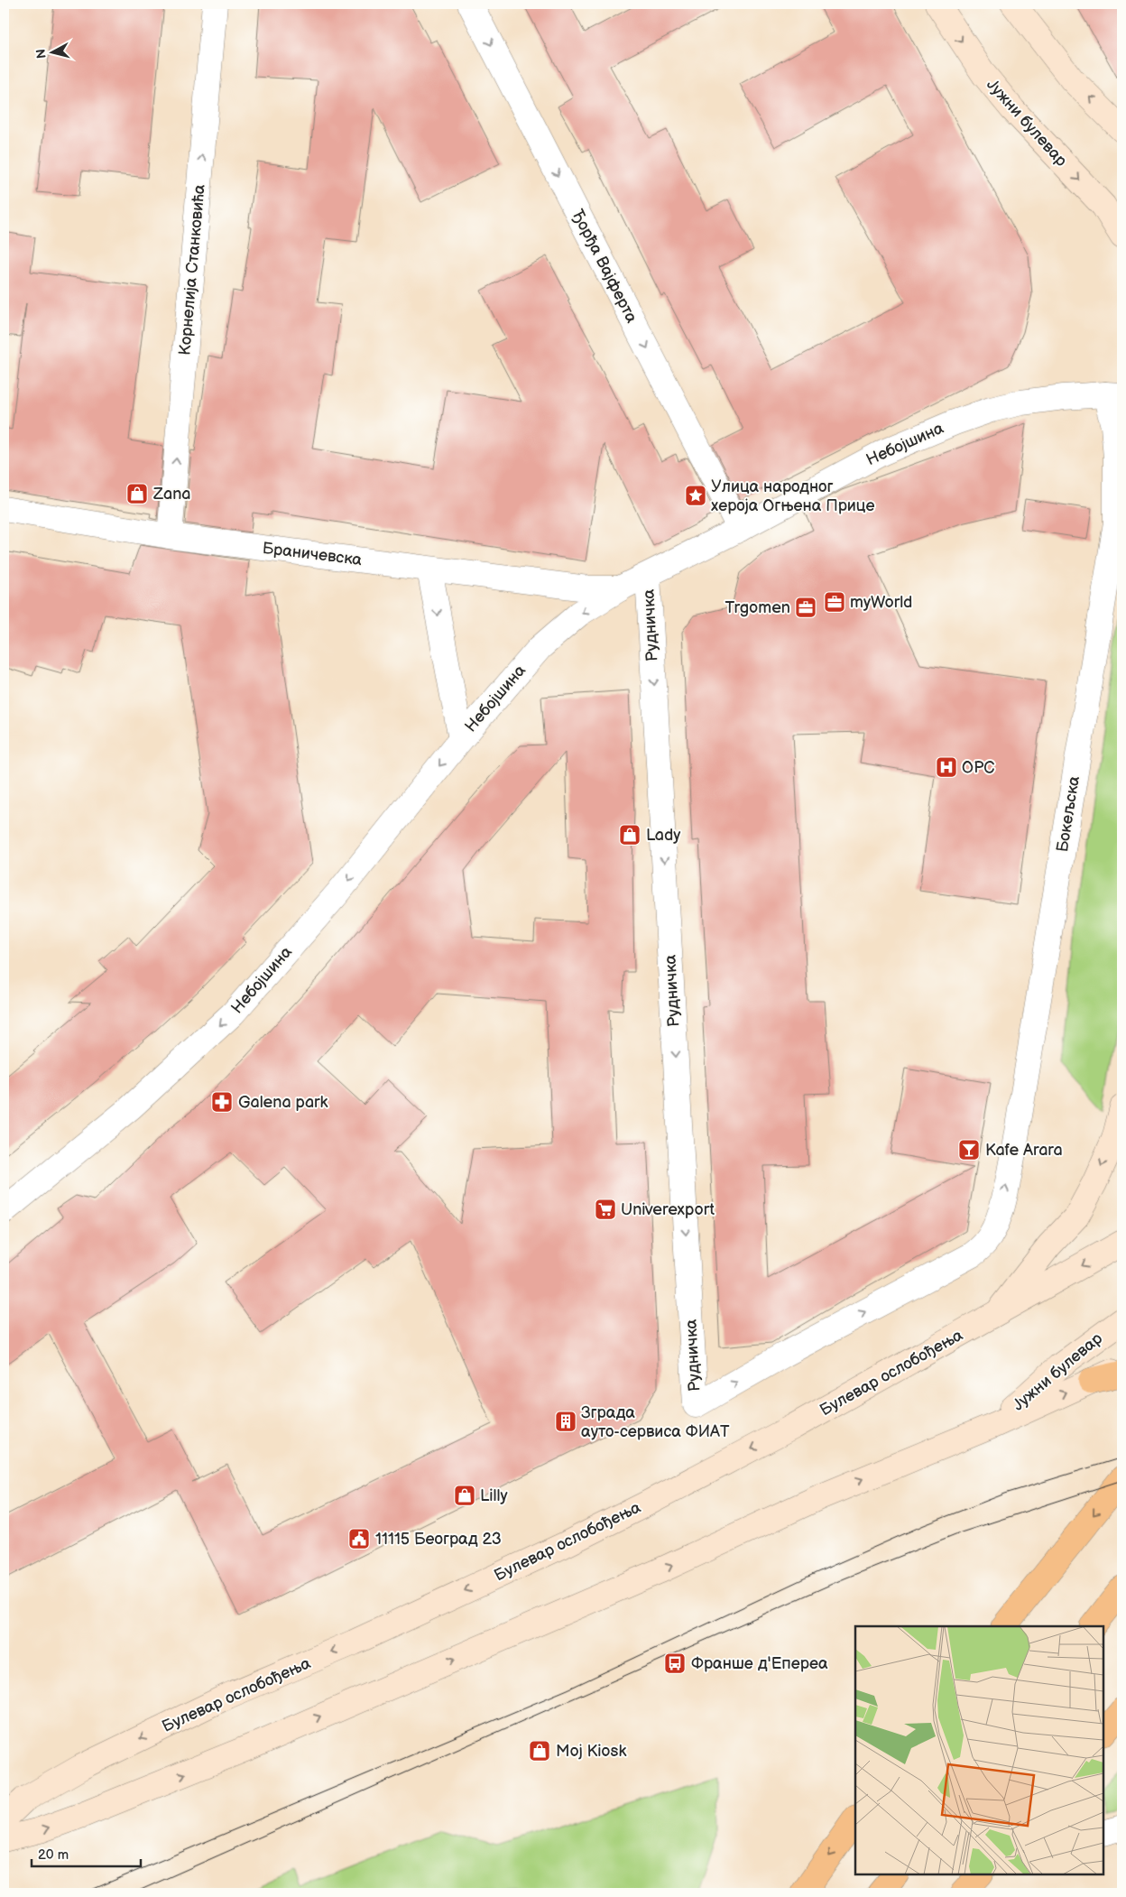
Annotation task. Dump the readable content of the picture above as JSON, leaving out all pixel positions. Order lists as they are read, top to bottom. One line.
{"streets":{"main road":["Јужни булевар","Булевар ослобођења"],"street":["Ђорђа Вајферта","Корнелија Станковића","Небојшина","Браничевска","Рудничка","Бокељска"]},"crossings":[["Ђорђа Вајферта","Небојшина"],["Корнелија Станковића","Браничевска"],["Небојшина","Браничевска"],["Небојшина","Рудничка"],["Небојшина","Бокељска"],["Рудничка","Бокељска"]],"one_way":["Ђорђа Вајферта","Корнелија Станковића","Небојшина","Бокељска"],"places":{"shop":["Zana","Lady","Lilly","Moj Kiosk"],"place":["Улица народног хероја Огњена Прице"],"office":["myWorld","Trgomen"],"hospital":["ОРС"],"pharmacy":["Galena park"],"bar":["Kafe Arara"],"supermarket":["Univerexport"],"building":["Зграда ауто-сервиса ФИАТ"],"public building":["11115 Београд 23"],"bus stop":["Франше д'Епереа"]},"scale_bar":"20 m","north":"left"}
